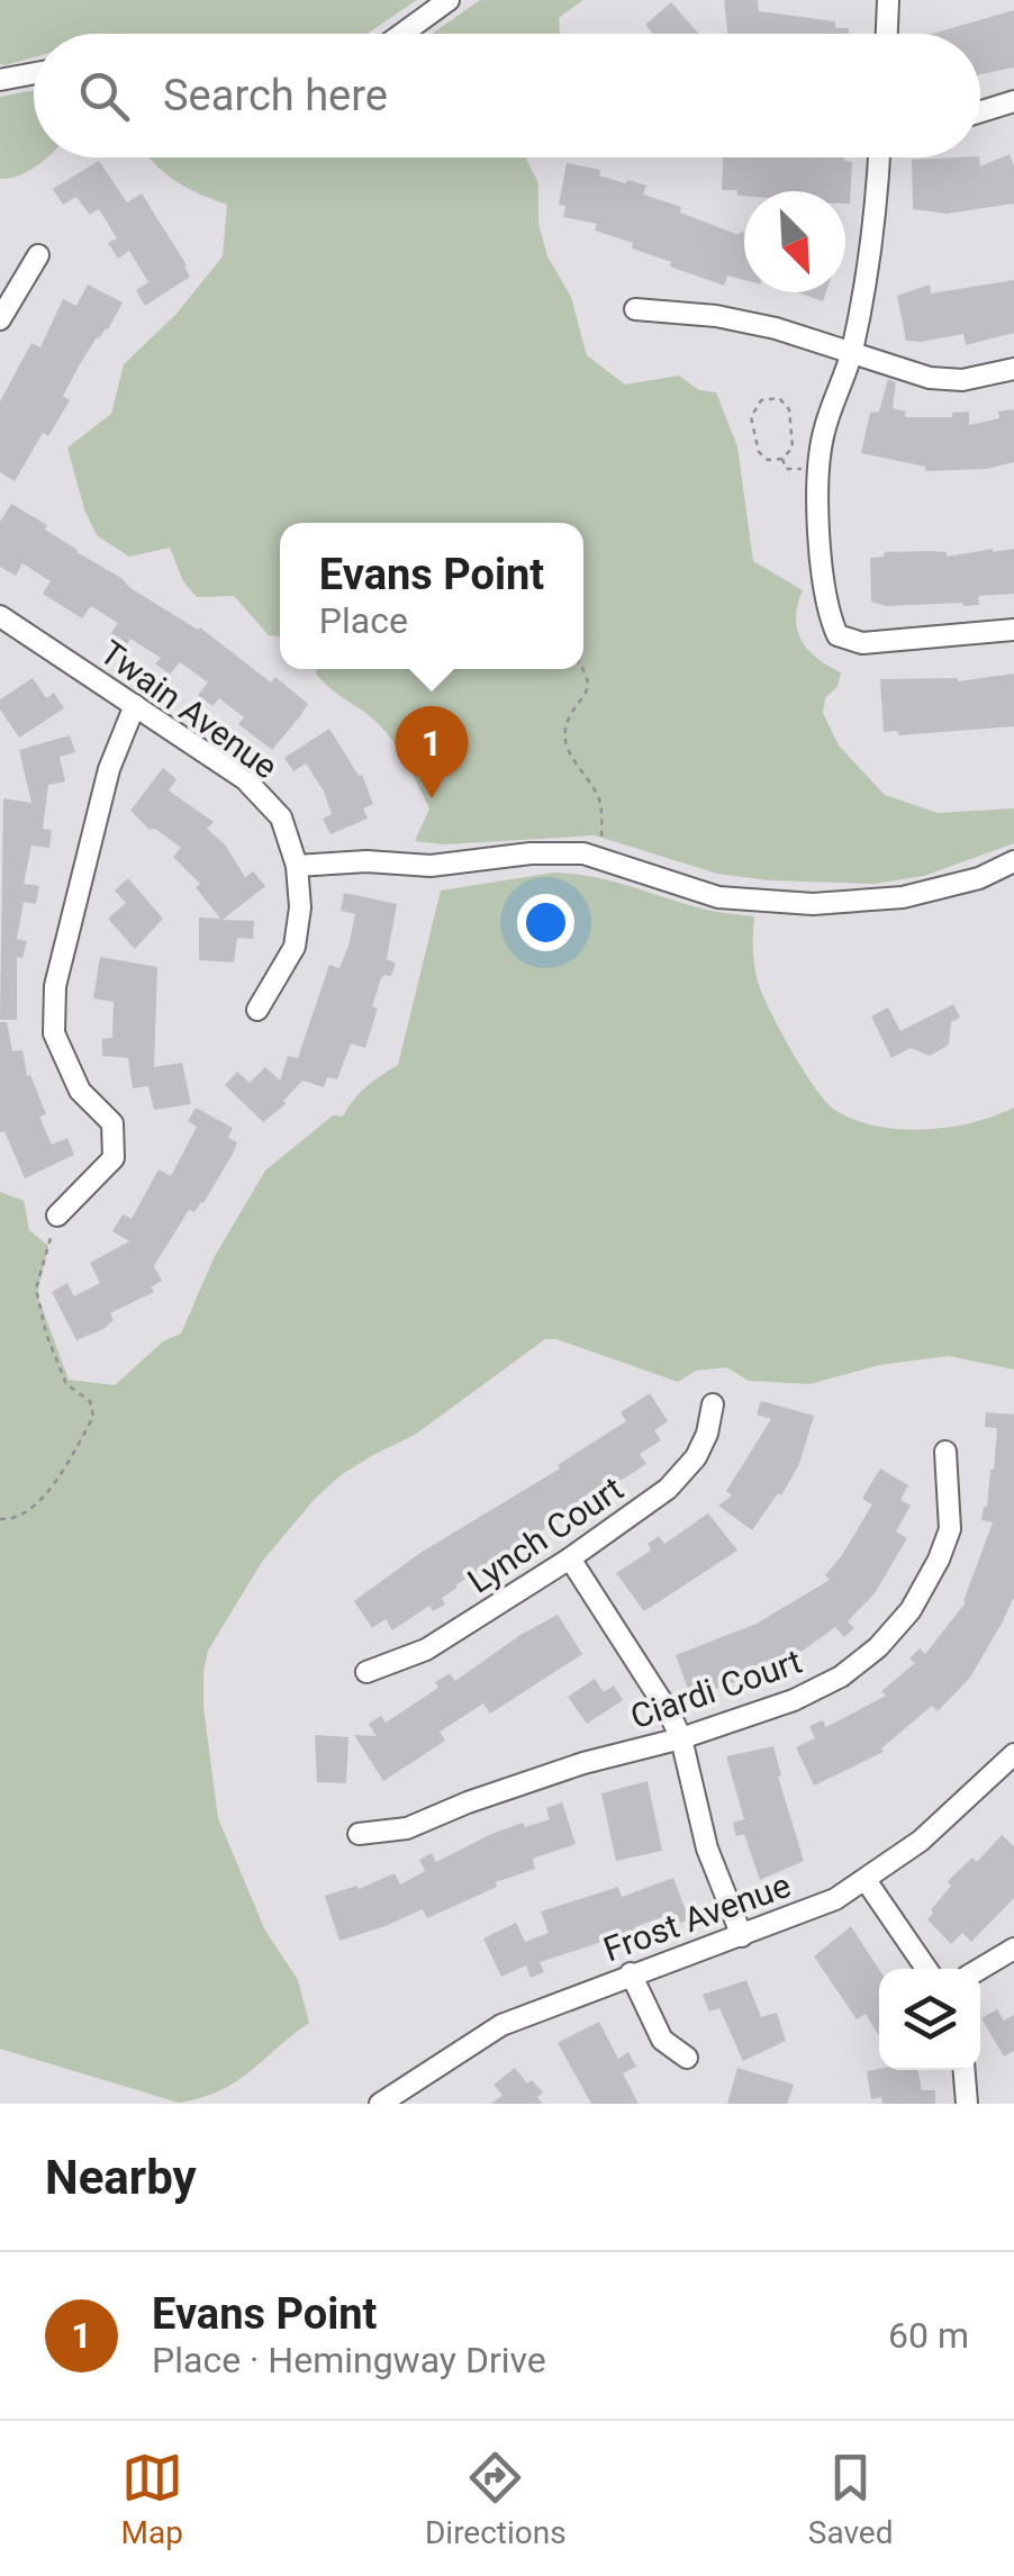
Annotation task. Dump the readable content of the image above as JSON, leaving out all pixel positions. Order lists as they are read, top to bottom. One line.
{"streets":{"street":["Twain Avenue","Lynch Court","Ciardi Court","Frost Avenue"]},"north":"bottom right","page":{"search":"Search here","popup":["Evans Point","Place"],"pins":"1","heading":"Nearby","list":[{"mark":"1","name":"Evans Point","note":"Place · Hemingway Drive","value":"60 m"}],"nav":["Map","Directions","Saved"]}}
